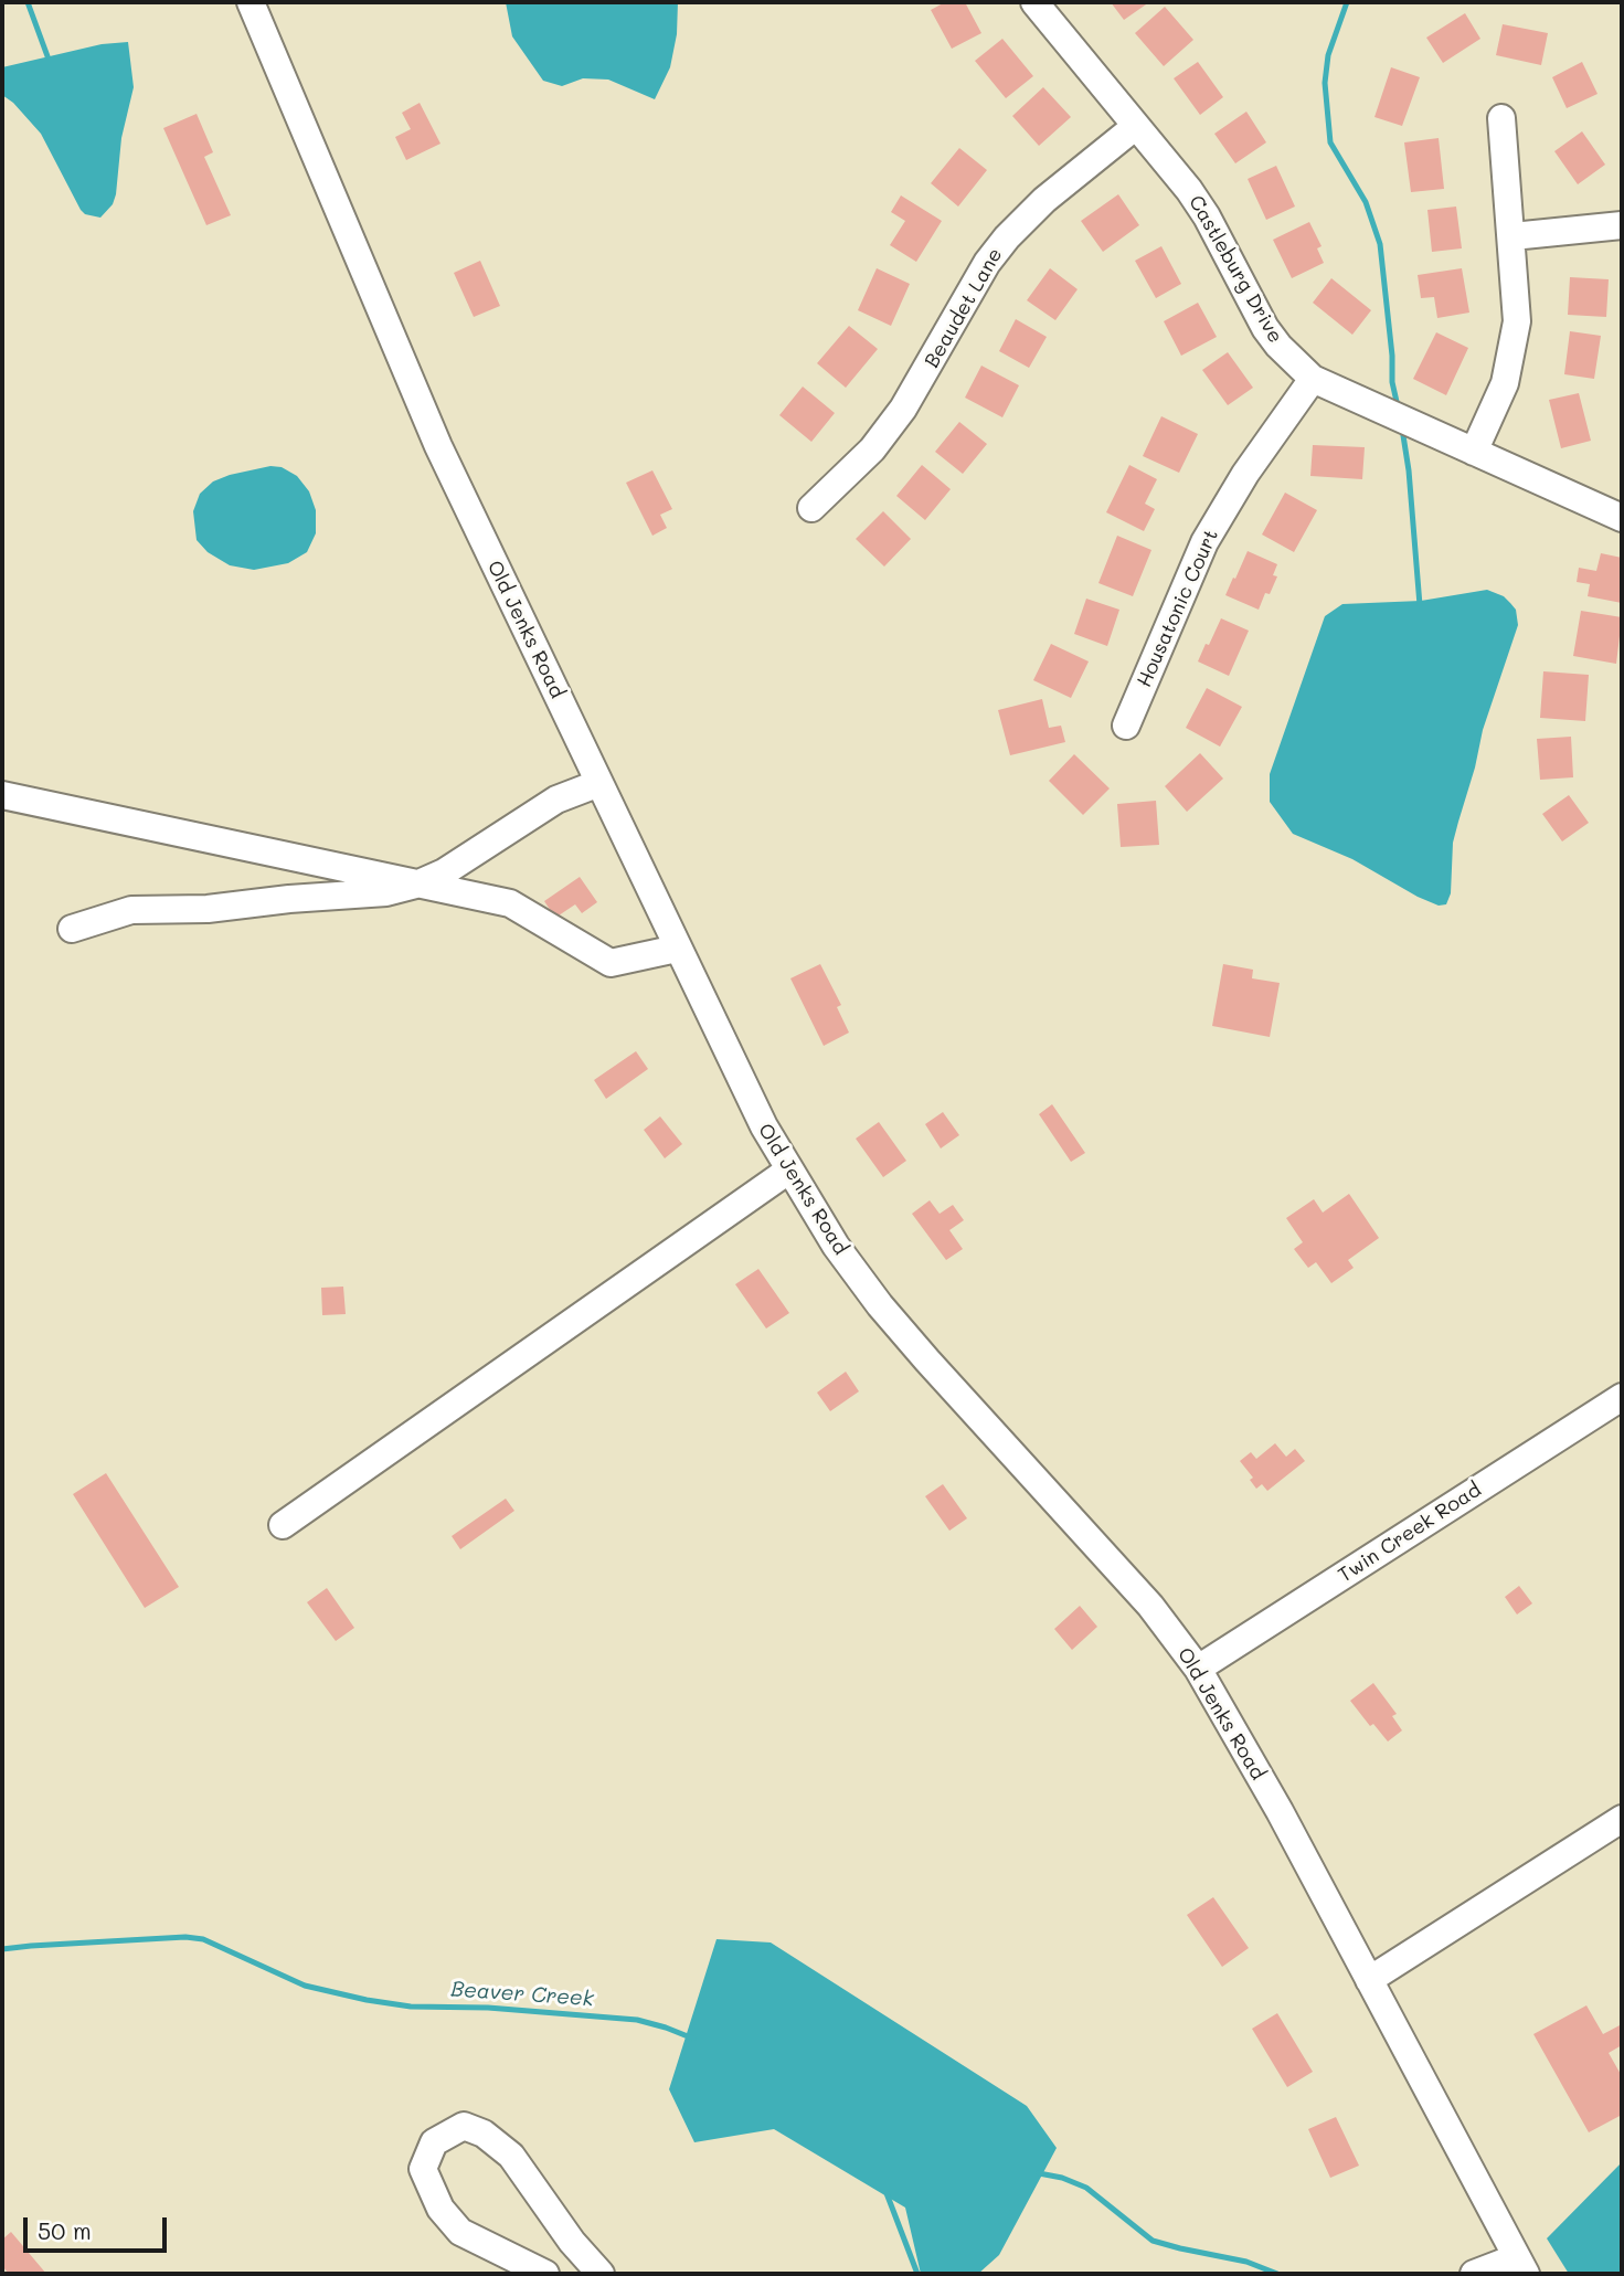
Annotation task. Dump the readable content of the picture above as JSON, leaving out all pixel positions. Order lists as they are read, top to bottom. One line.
{"streets":{"street":["Castleburg Drive","Beaudet Lane","Housatonic Court","Old Jenks Road","Twin Creek Road"]},"crossings":[["Castleburg Drive","Beaudet Lane"],["Castleburg Drive","Housatonic Court"],["Old Jenks Road","Twin Creek Road"]],"water":["Beaver Creek"],"scale_bar":"50 m"}
